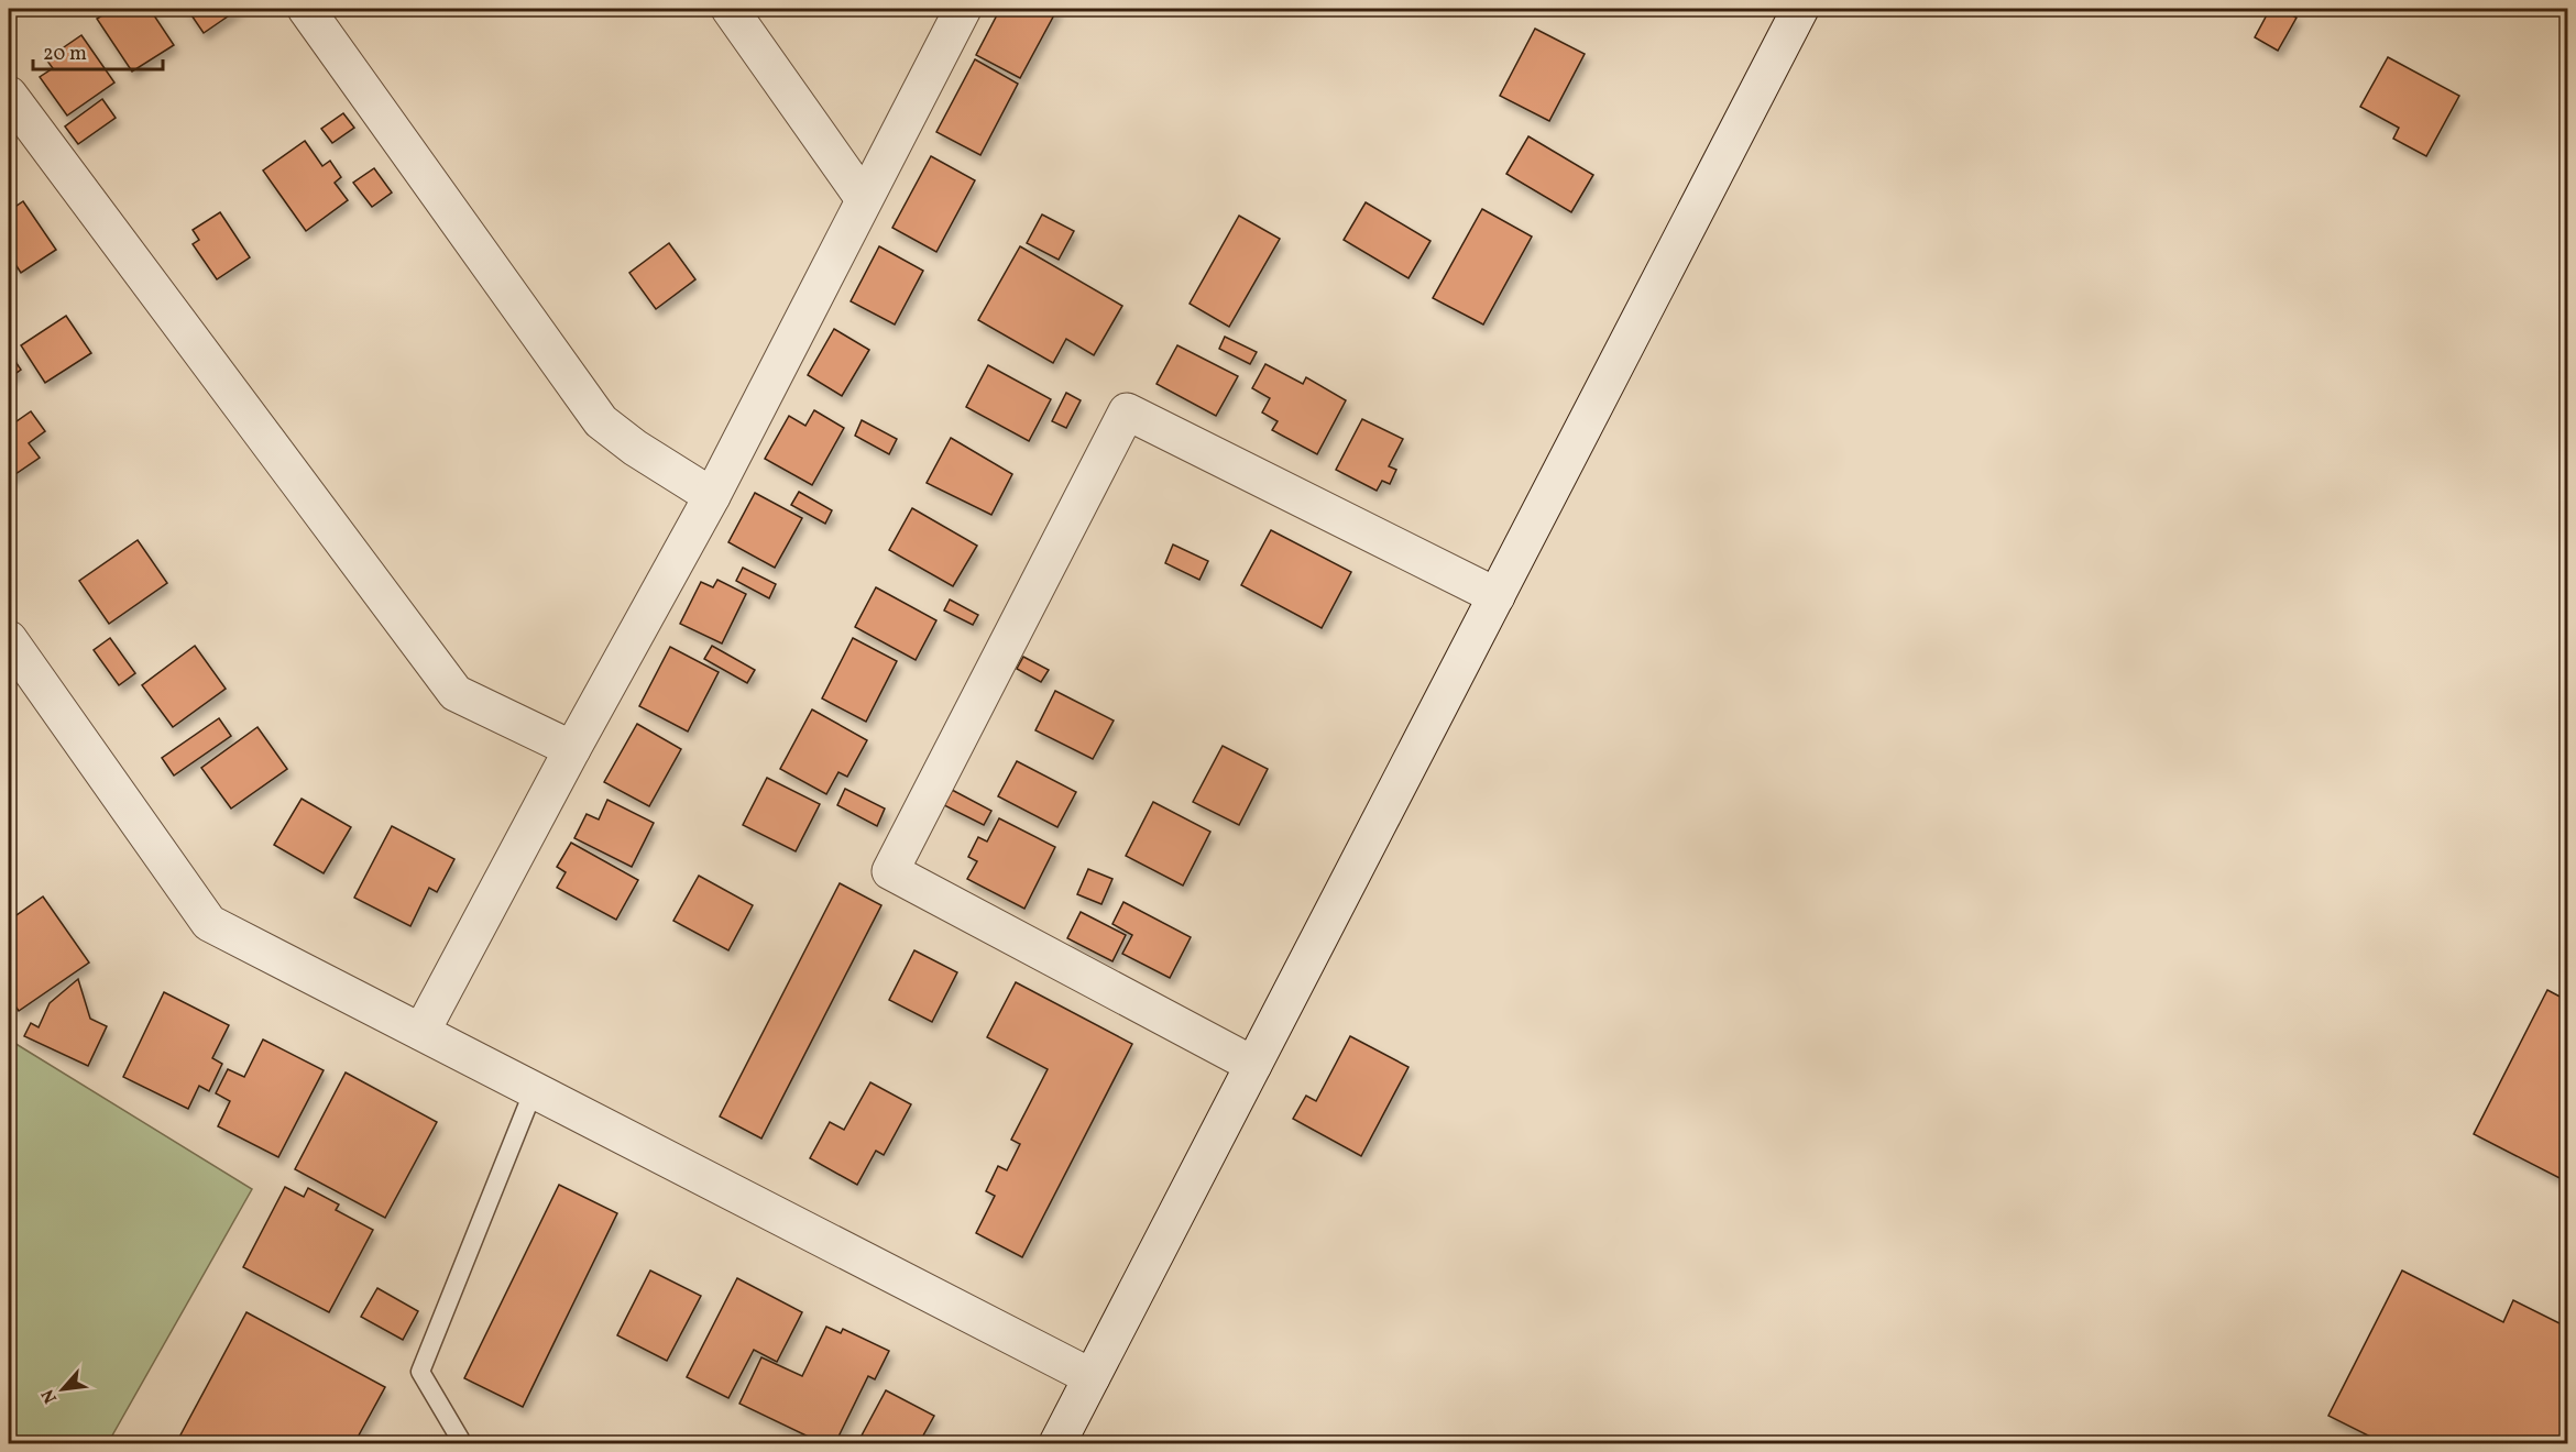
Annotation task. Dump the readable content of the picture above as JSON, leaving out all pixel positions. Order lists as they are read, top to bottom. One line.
{"scale_bar":"20 m","north":"bottom left"}
